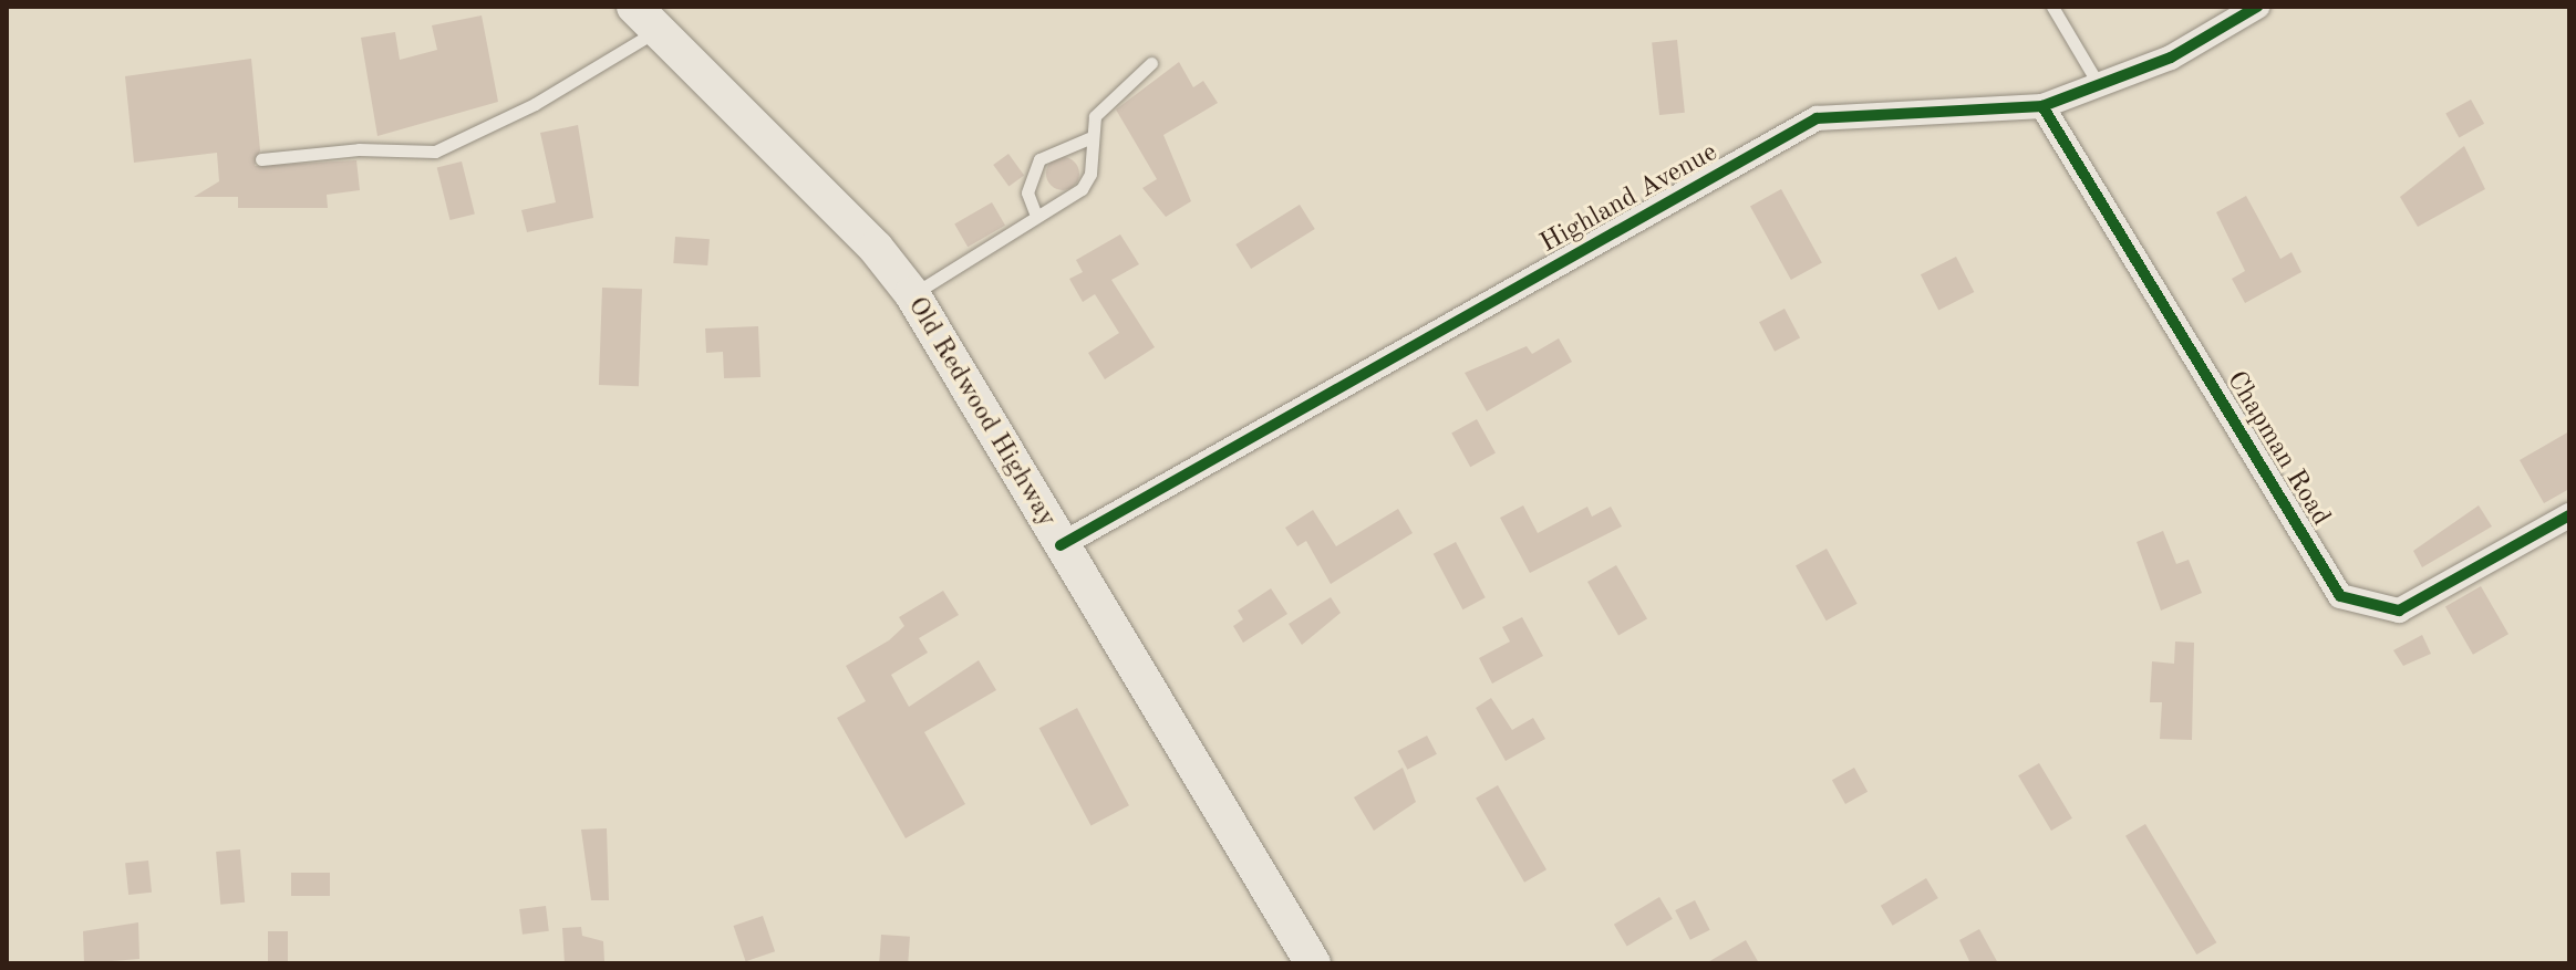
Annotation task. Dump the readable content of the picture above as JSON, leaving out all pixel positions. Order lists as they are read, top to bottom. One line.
{"streets":{"main road":["Old Redwood Highway"],"street":["Highland Avenue","Chapman Road"]},"crossings":[["Highland Avenue","Old Redwood Highway"],["Highland Avenue","Chapman Road"]]}
